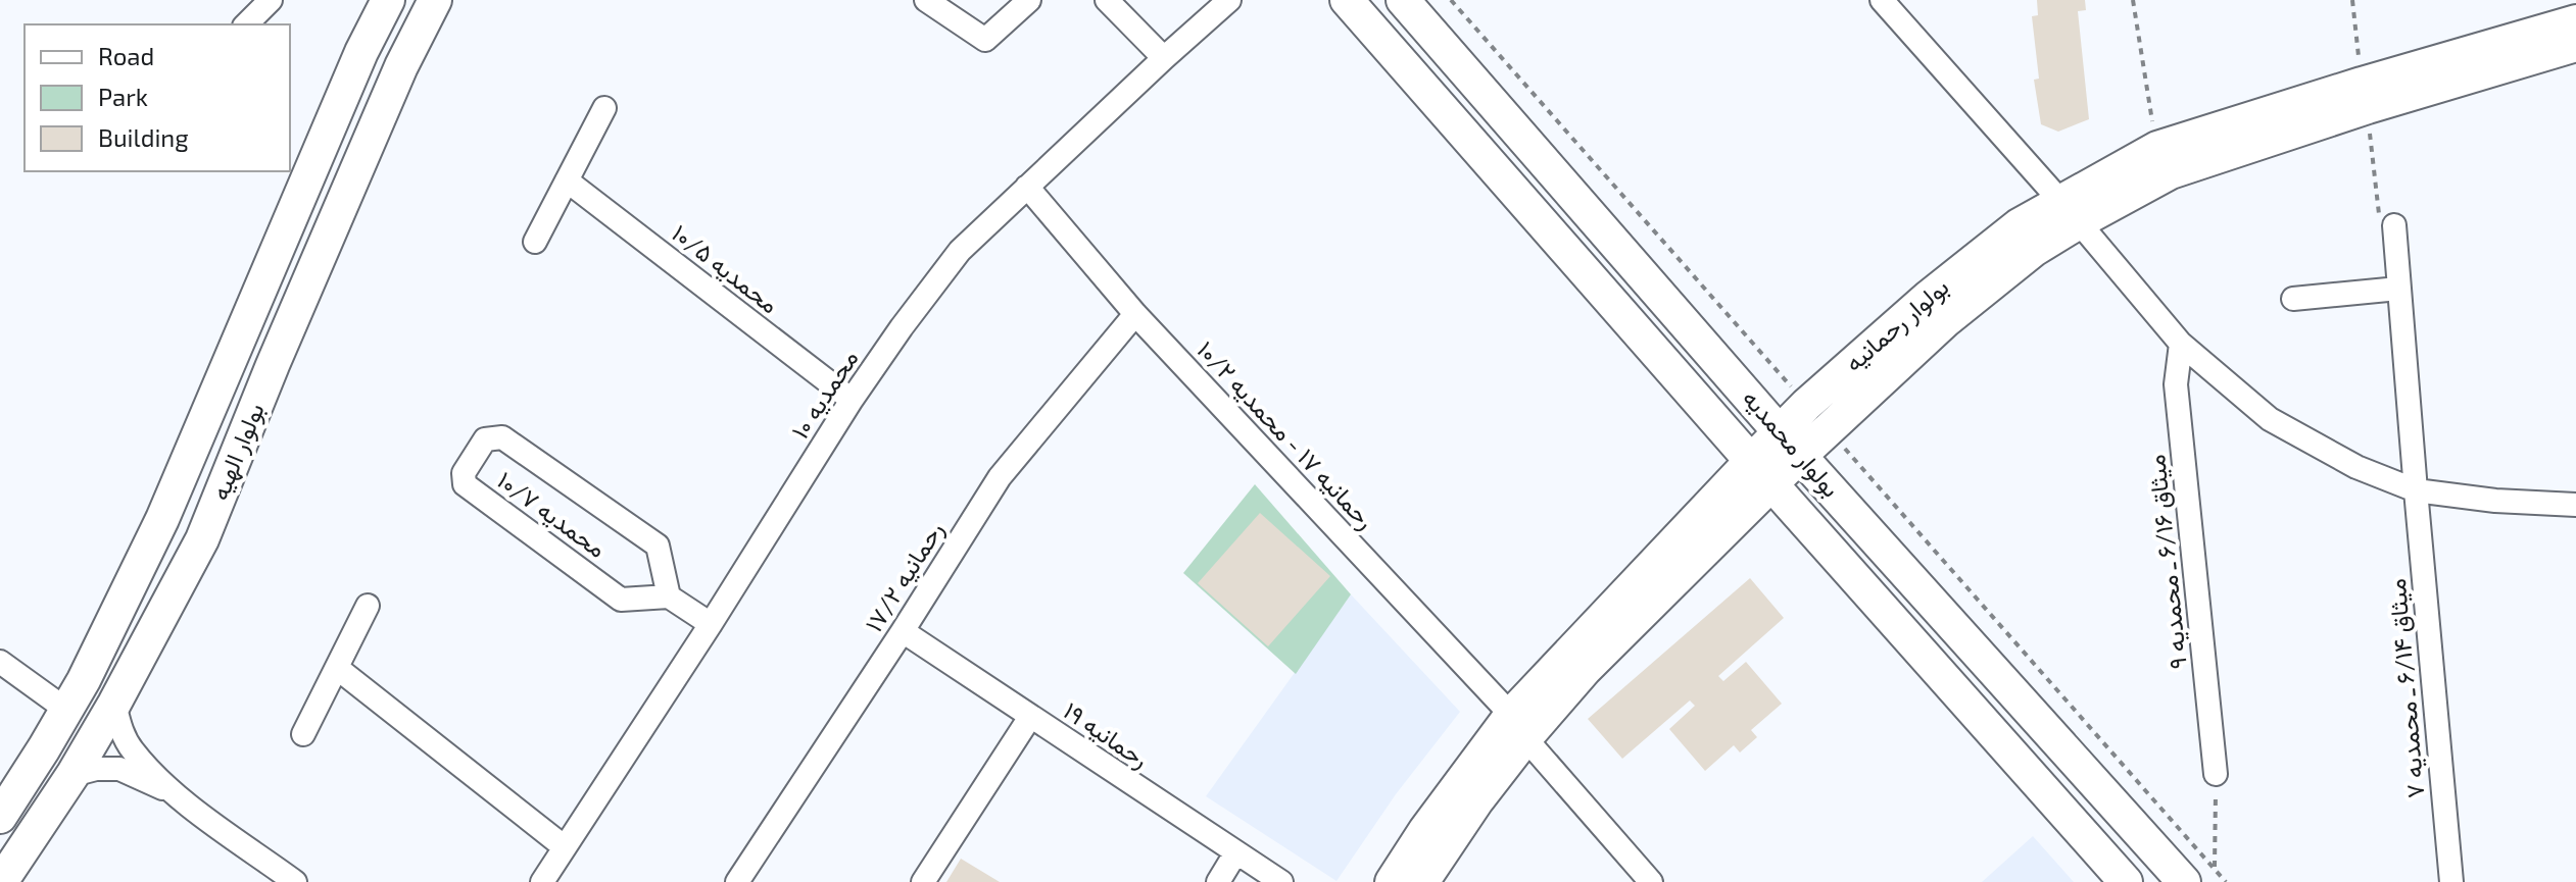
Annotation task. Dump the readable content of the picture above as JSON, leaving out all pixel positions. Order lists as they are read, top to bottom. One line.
{"streets":{"main road":["بولوار رحمانیه","بولوار محمدیه","بولوار الهیه"],"street":["محمدیه ۱۰/۵","محمدیه ۱۰","رحمانیه ۱۷ - محمدیه ۱۰/۲","محمدیه ۱۰/۷","میثاق ۶/۱۶ ـ محمدیه ۹","رحمانیه ۱۷/۲","میثاق ۶/۱۴ ـ محمدیه ۷","رحمانیه ۱۹"]},"crossings":[["محمدیه ۱۰/۵","محمدیه ۱۰"],["بولوار رحمانیه","رحمانیه ۱۷ - محمدیه ۱۰/۲"],["بولوار رحمانیه","بولوار محمدیه"],["محمدیه ۱۰","رحمانیه ۱۷ - محمدیه ۱۰/۲"],["رحمانیه ۱۷ - محمدیه ۱۰/۲","رحمانیه ۱۷/۲"],["رحمانیه ۱۷/۲","رحمانیه ۱۹"]],"legend":["Road","Park","Building"]}
